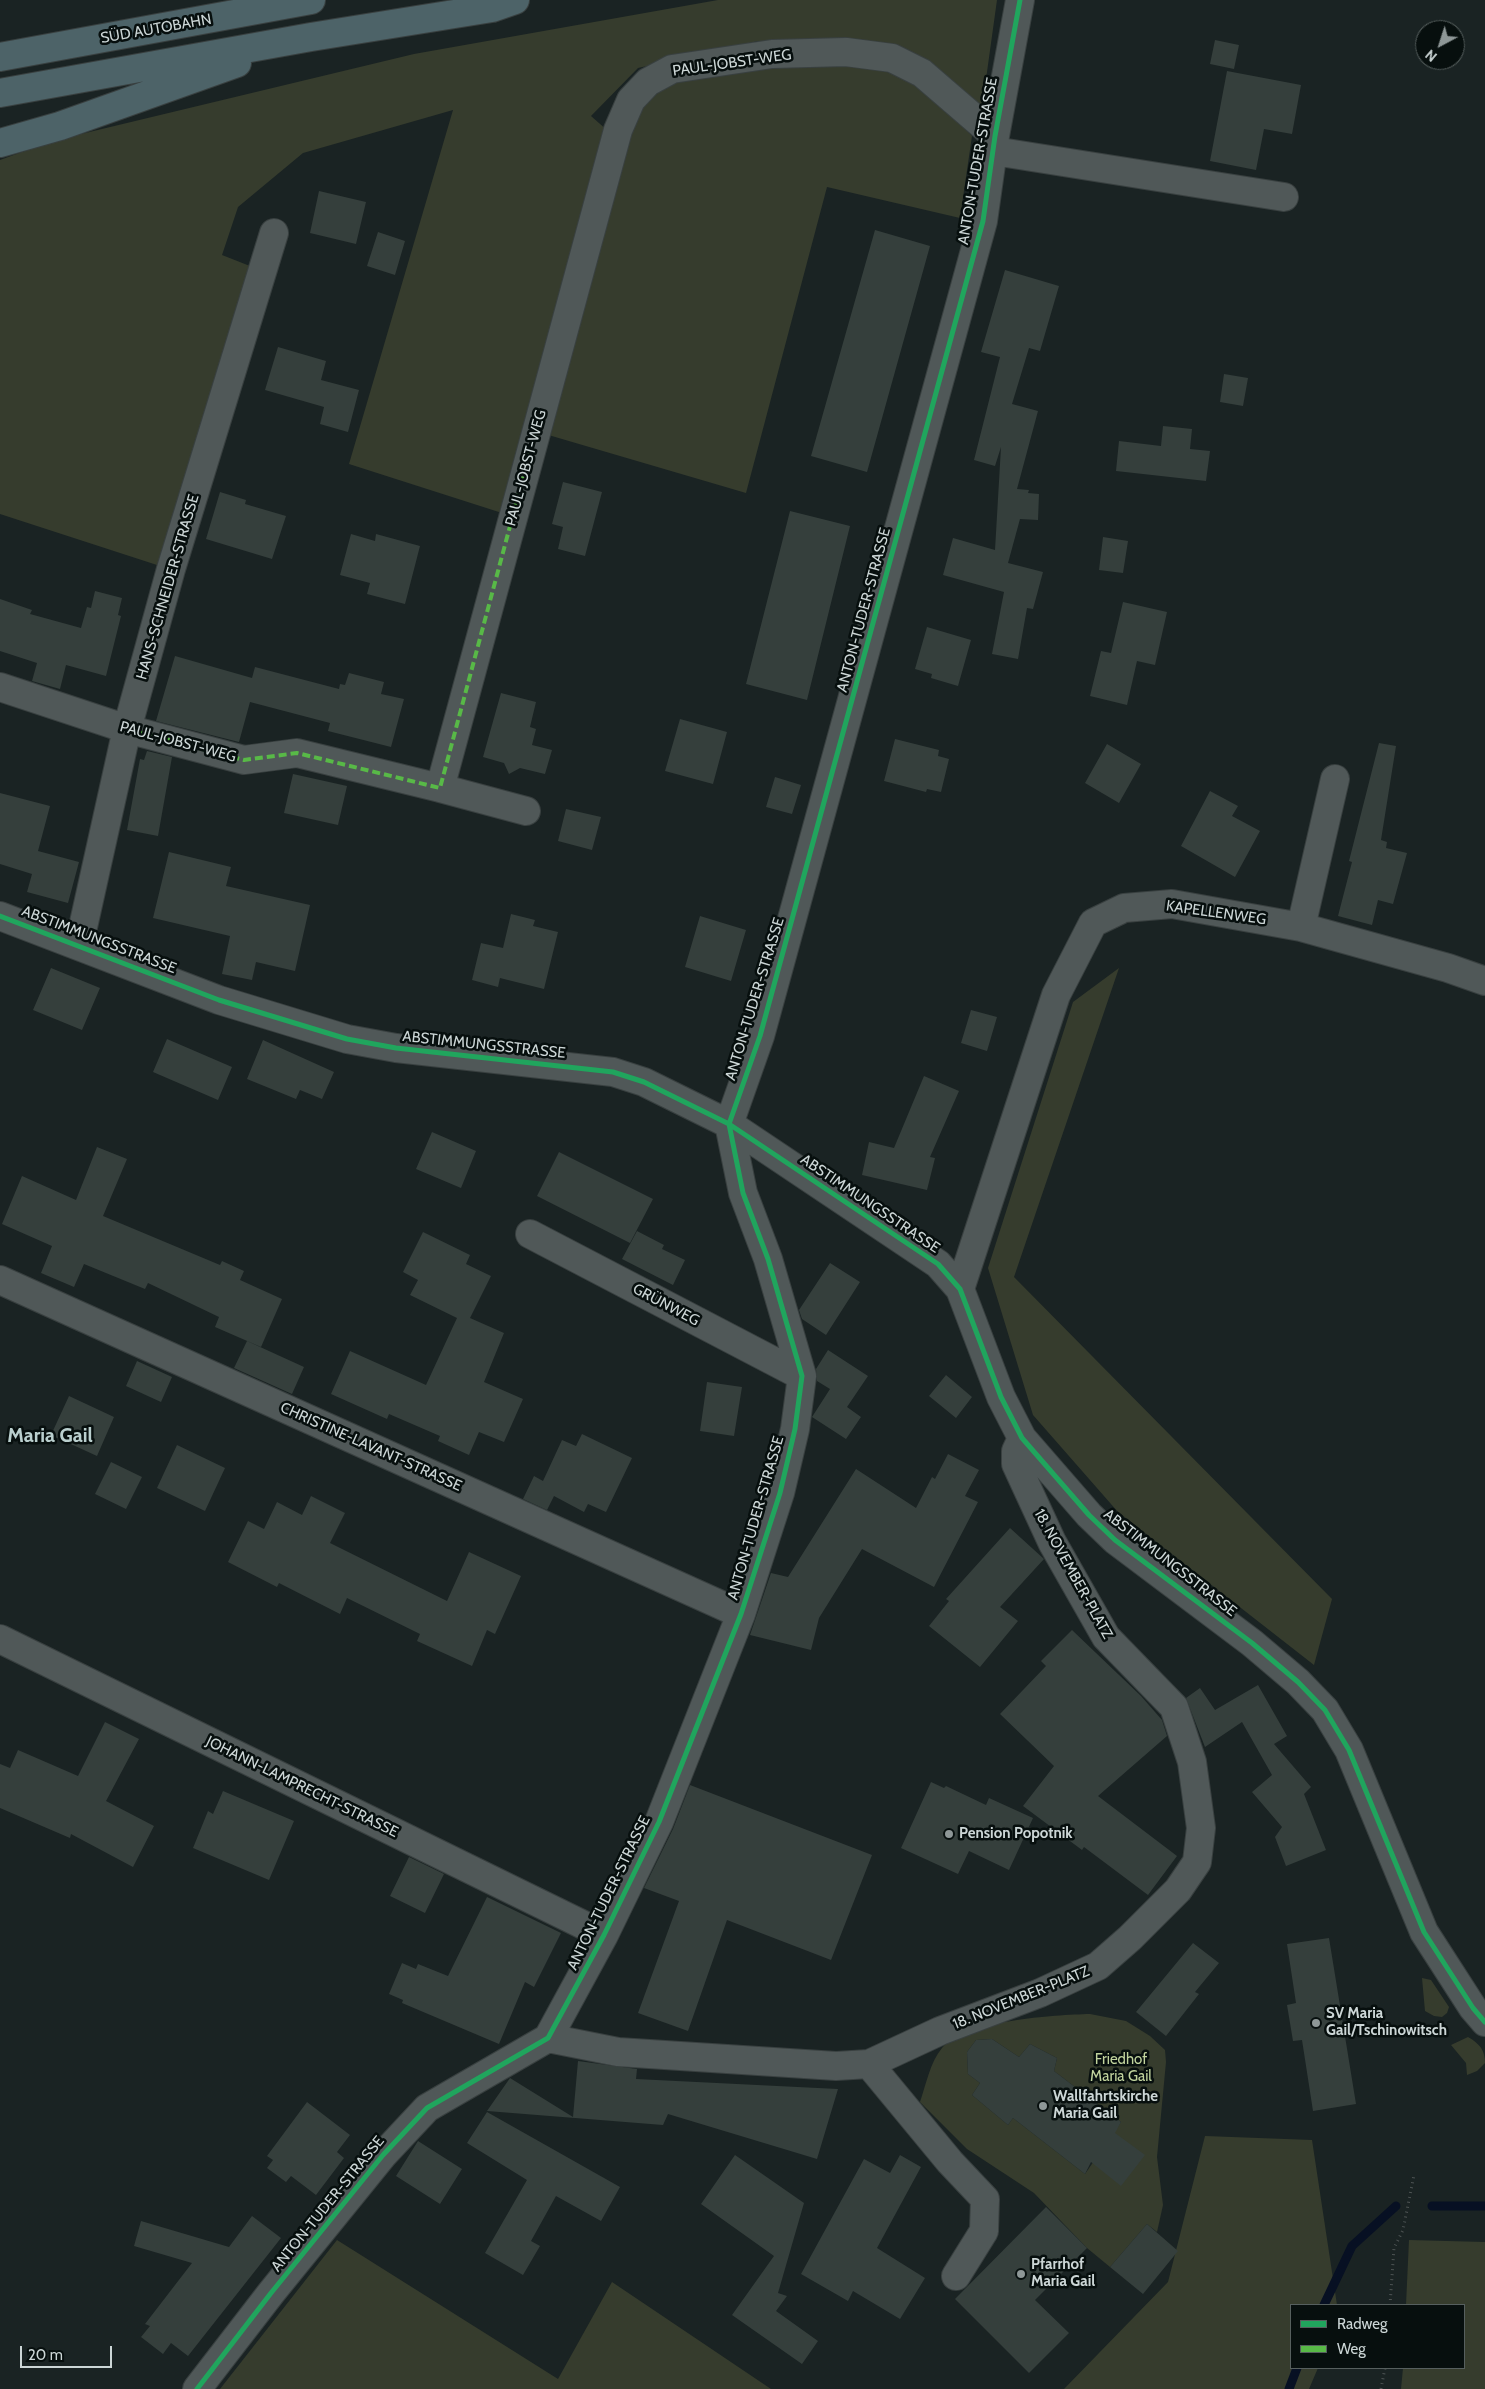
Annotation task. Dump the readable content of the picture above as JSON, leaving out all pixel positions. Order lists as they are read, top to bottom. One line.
{"streets":{"highway":["SÜD AUTOBAHN"],"street":["PAUL-JOBST-WEG","ANTON-TUDER-STRASSE","HANS-SCHNEIDER-STRASSE","KAPELLENWEG","ABSTIMMUNGSSTRASSE","GRÜNWEG","CHRISTINE-LAVANT-STRASSE","18. NOVEMBER-PLATZ","JOHANN-LAMPRECHT-STRASSE"]},"crossings":[["PAUL-JOBST-WEG","ANTON-TUDER-STRASSE"],["PAUL-JOBST-WEG","HANS-SCHNEIDER-STRASSE"],["ANTON-TUDER-STRASSE","ABSTIMMUNGSSTRASSE"],["ANTON-TUDER-STRASSE","GRÜNWEG"],["ANTON-TUDER-STRASSE","CHRISTINE-LAVANT-STRASSE"],["ANTON-TUDER-STRASSE","18. NOVEMBER-PLATZ"],["ANTON-TUDER-STRASSE","JOHANN-LAMPRECHT-STRASSE"],["HANS-SCHNEIDER-STRASSE","ABSTIMMUNGSSTRASSE"],["KAPELLENWEG","ABSTIMMUNGSSTRASSE"],["ABSTIMMUNGSSTRASSE","18. NOVEMBER-PLATZ"]],"districts":["Maria Gail"],"parks":["Friedhof Maria Gail"],"places":["Pension Popotnik","SV Maria Gail/Tschinowitsch","Wallfahrtskirche Maria Gail","Pfarrhof Maria Gail"],"legend":["Radweg","Weg"],"scale_bar":"20 m","north":"bottom left"}
